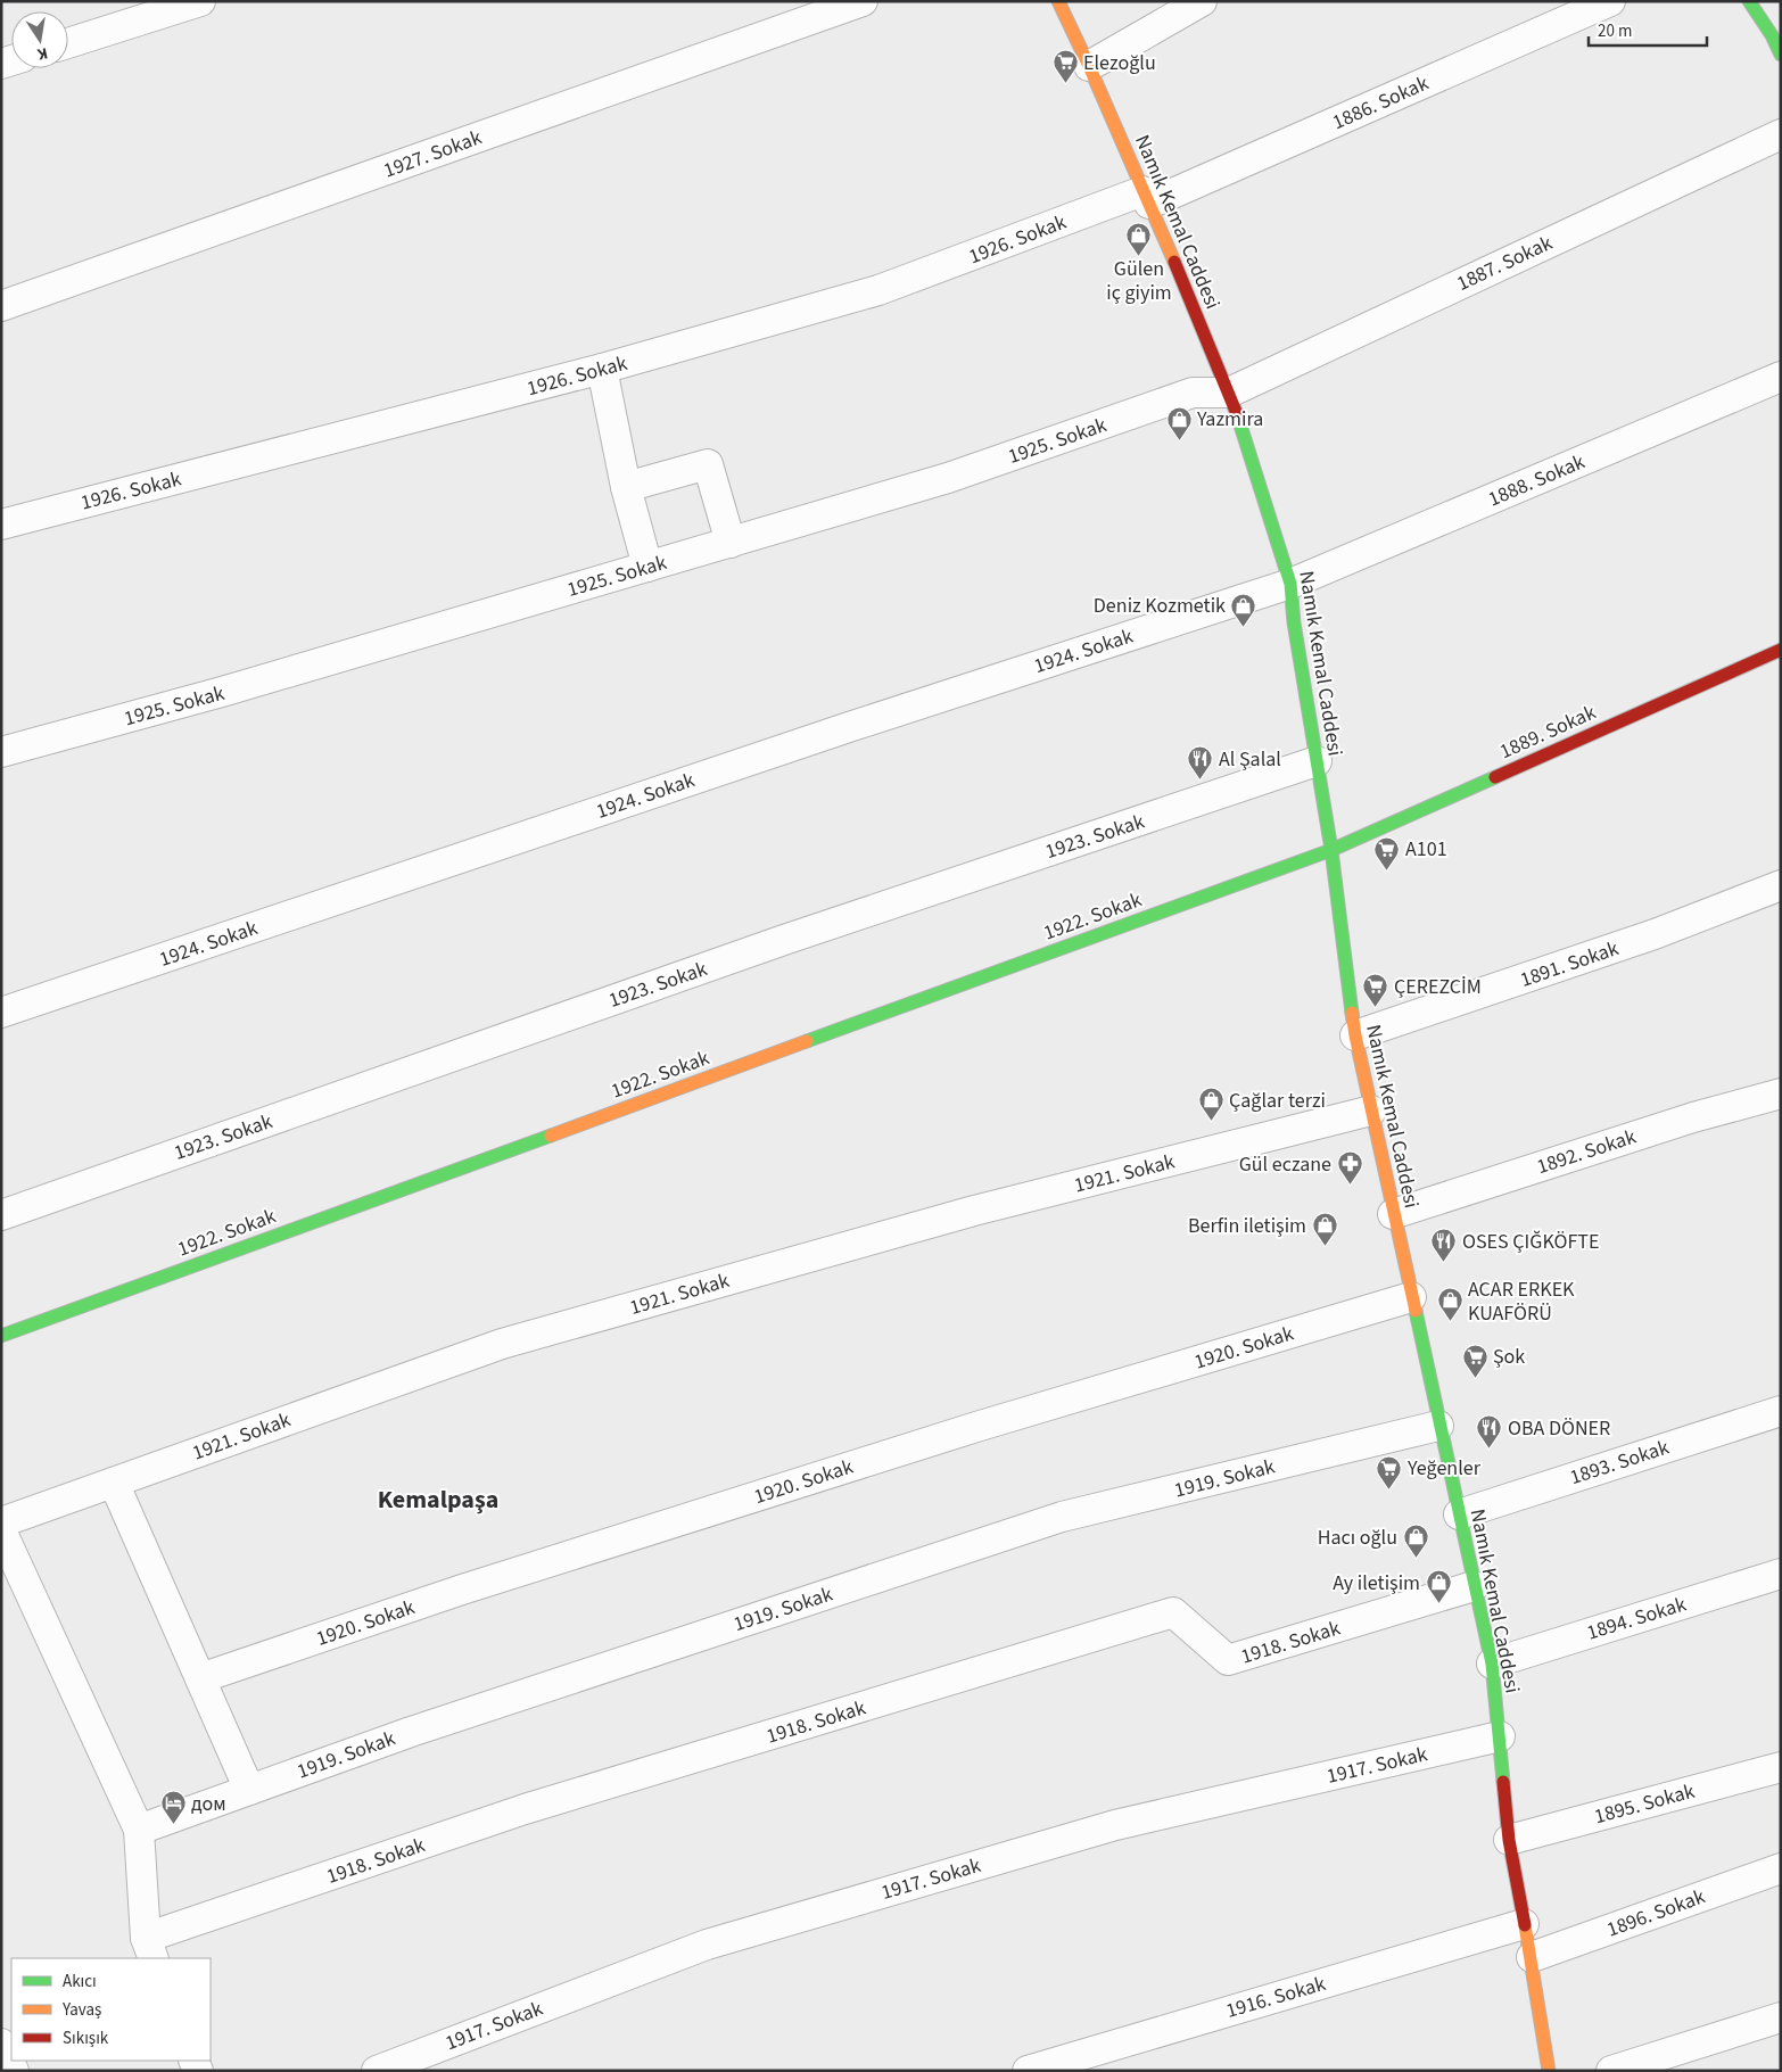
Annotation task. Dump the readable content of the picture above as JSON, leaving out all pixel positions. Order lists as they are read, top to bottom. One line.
{"streets":{"street":["1886. Sokak","1927. Sokak","Namık Kemal Caddesi","1926. Sokak","1887. Sokak","1925. Sokak","1888. Sokak","1924. Sokak","1889. Sokak","1923. Sokak","1922. Sokak","1891. Sokak","1892. Sokak","1921. Sokak","1920. Sokak","1893. Sokak","1919. Sokak","1894. Sokak","1918. Sokak","1917. Sokak","1895. Sokak","1896. Sokak","1916. Sokak"]},"crossings":[["1886. Sokak","Namık Kemal Caddesi"],["1886. Sokak","1926. Sokak"],["Namık Kemal Caddesi","1926. Sokak"],["Namık Kemal Caddesi","1887. Sokak"],["Namık Kemal Caddesi","1925. Sokak"],["Namık Kemal Caddesi","1888. Sokak"],["Namık Kemal Caddesi","1924. Sokak"],["Namık Kemal Caddesi","1889. Sokak"],["Namık Kemal Caddesi","1923. Sokak"],["Namık Kemal Caddesi","1922. Sokak"],["Namık Kemal Caddesi","1891. Sokak"],["Namık Kemal Caddesi","1892. Sokak"],["Namık Kemal Caddesi","1921. Sokak"],["Namık Kemal Caddesi","1920. Sokak"],["Namık Kemal Caddesi","1893. Sokak"],["Namık Kemal Caddesi","1919. Sokak"],["Namık Kemal Caddesi","1894. Sokak"],["Namık Kemal Caddesi","1918. Sokak"],["Namık Kemal Caddesi","1917. Sokak"],["Namık Kemal Caddesi","1895. Sokak"],["Namık Kemal Caddesi","1896. Sokak"],["Namık Kemal Caddesi","1916. Sokak"],["1887. Sokak","1925. Sokak"],["1888. Sokak","1924. Sokak"],["1889. Sokak","1922. Sokak"]],"districts":["Kemalpaşa"],"places":{"supermarket":["Elezoğlu","A101","ÇEREZCİM","Şok","Yeğenler"],"shop":["Gülen iç giyim","Yazmira","Deniz Kozmetik","Çağlar terzi","Berfin iletişim","ACAR ERKEK KUAFÖRÜ","Hacı oğlu","Ay iletişim"],"restaurant":["Al Şalal","OSES ÇIĞKÖFTE","OBA DÖNER"],"pharmacy":["Gül eczane"],"hotel":["дом"]},"legend":["Akıcı","Yavaş","Sıkışık"],"scale_bar":"20 m","north":"bottom"}
